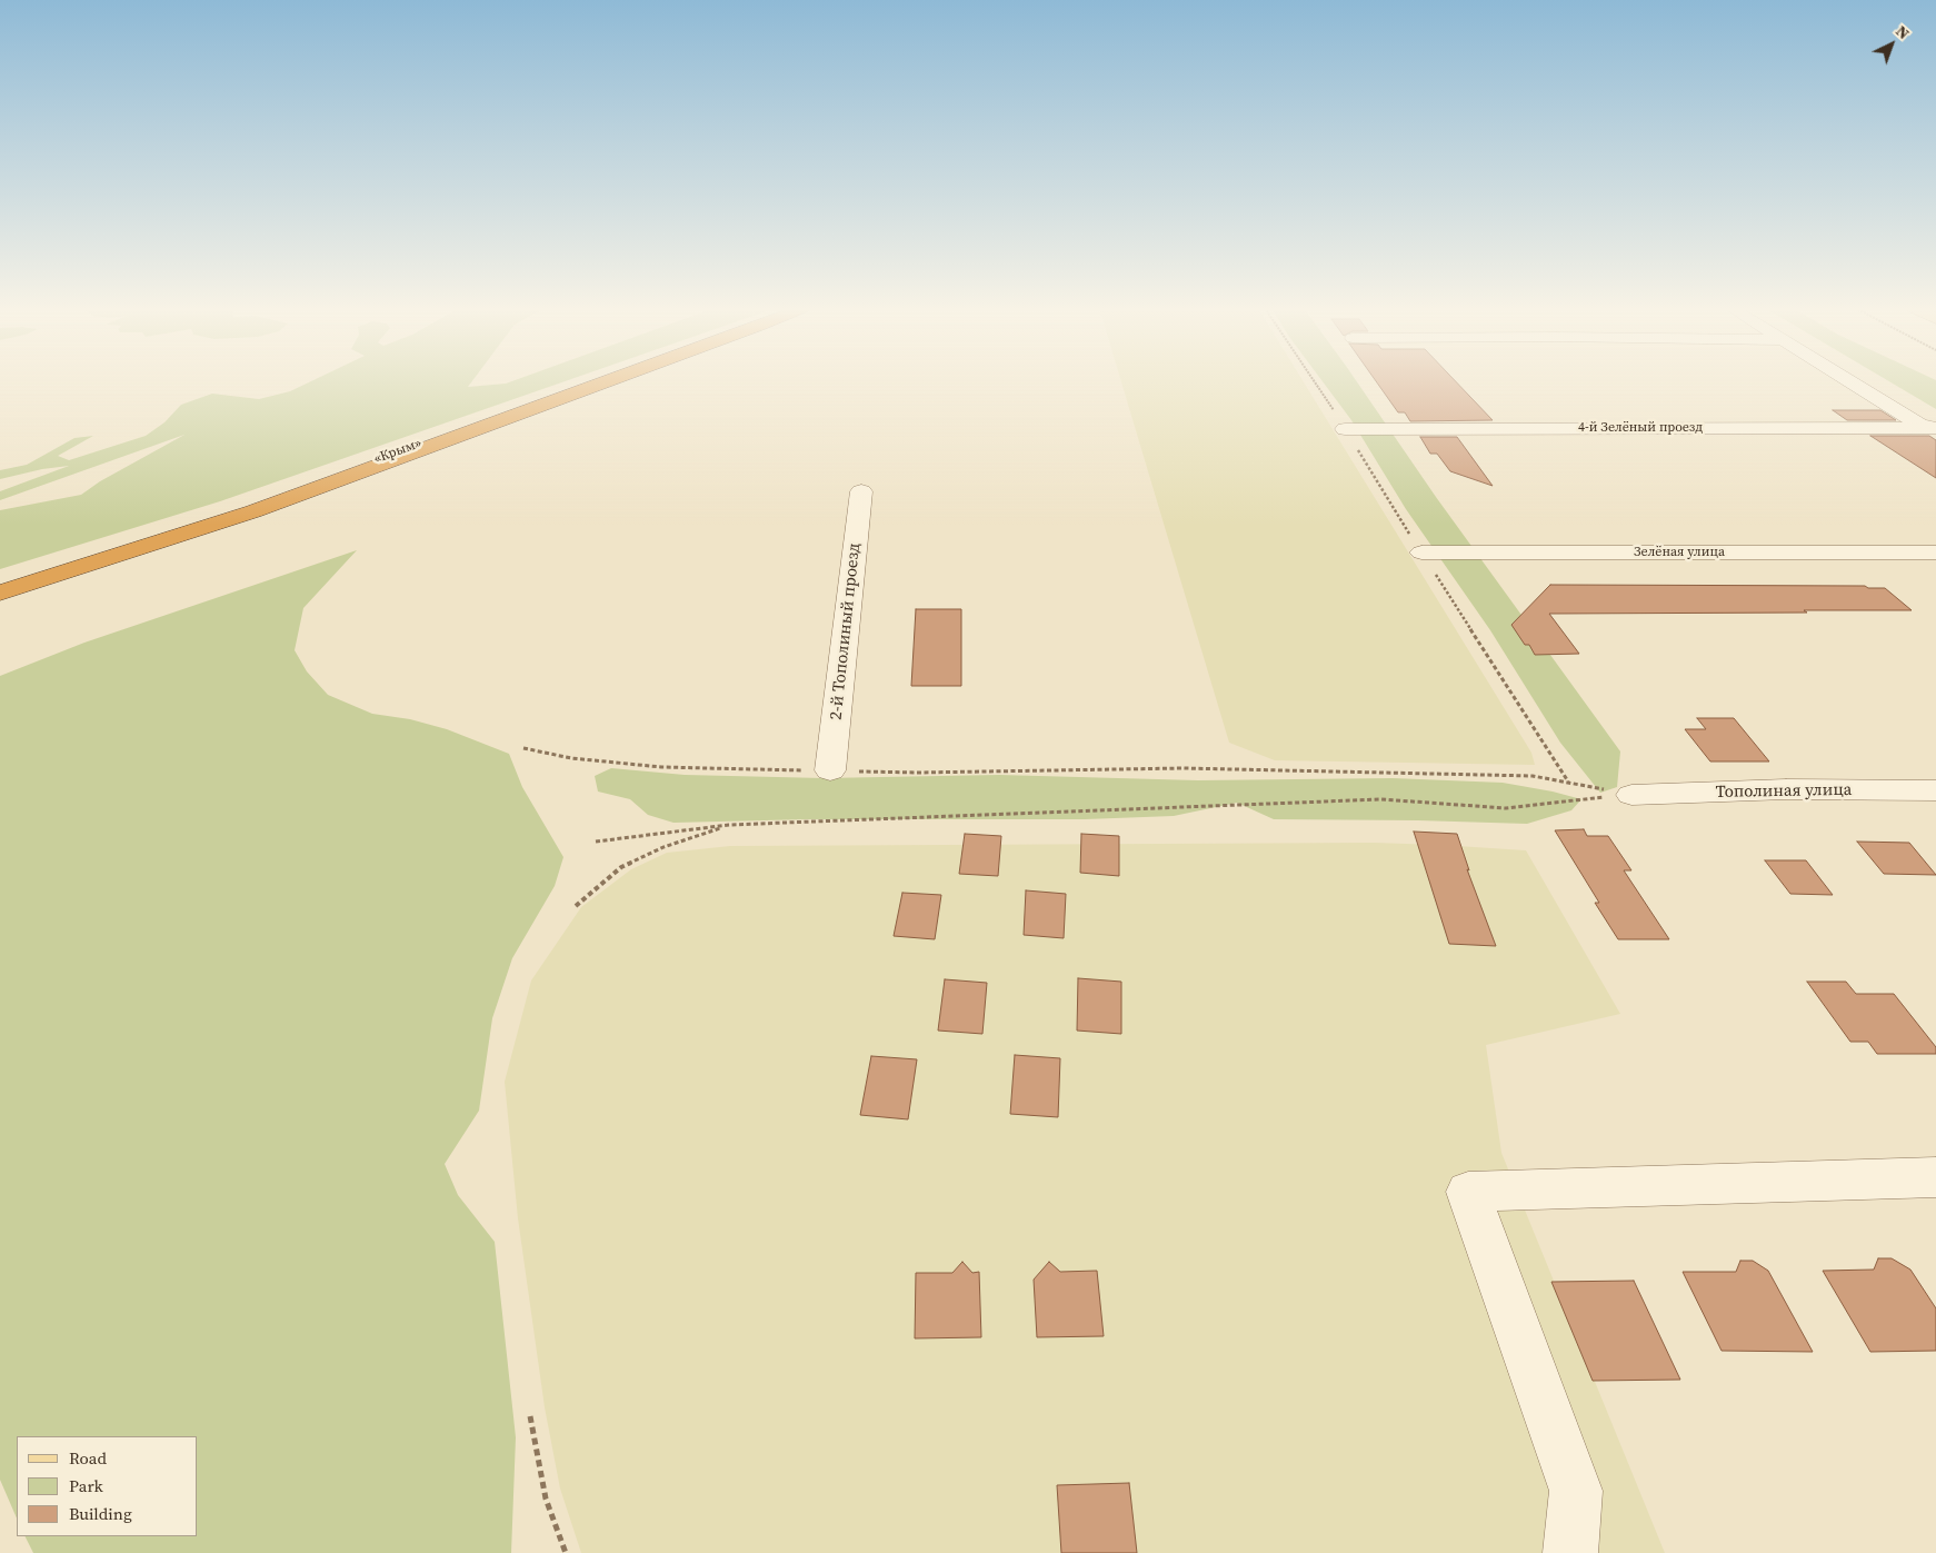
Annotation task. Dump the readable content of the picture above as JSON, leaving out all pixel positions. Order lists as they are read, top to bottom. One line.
{"streets":{"highway":["«Крым»"],"street":["4-й Зелёный проезд","Зелёная улица","2-й Тополиный проезд","Тополиная улица"]},"legend":["Road","Park","Building"],"north":"top right"}
